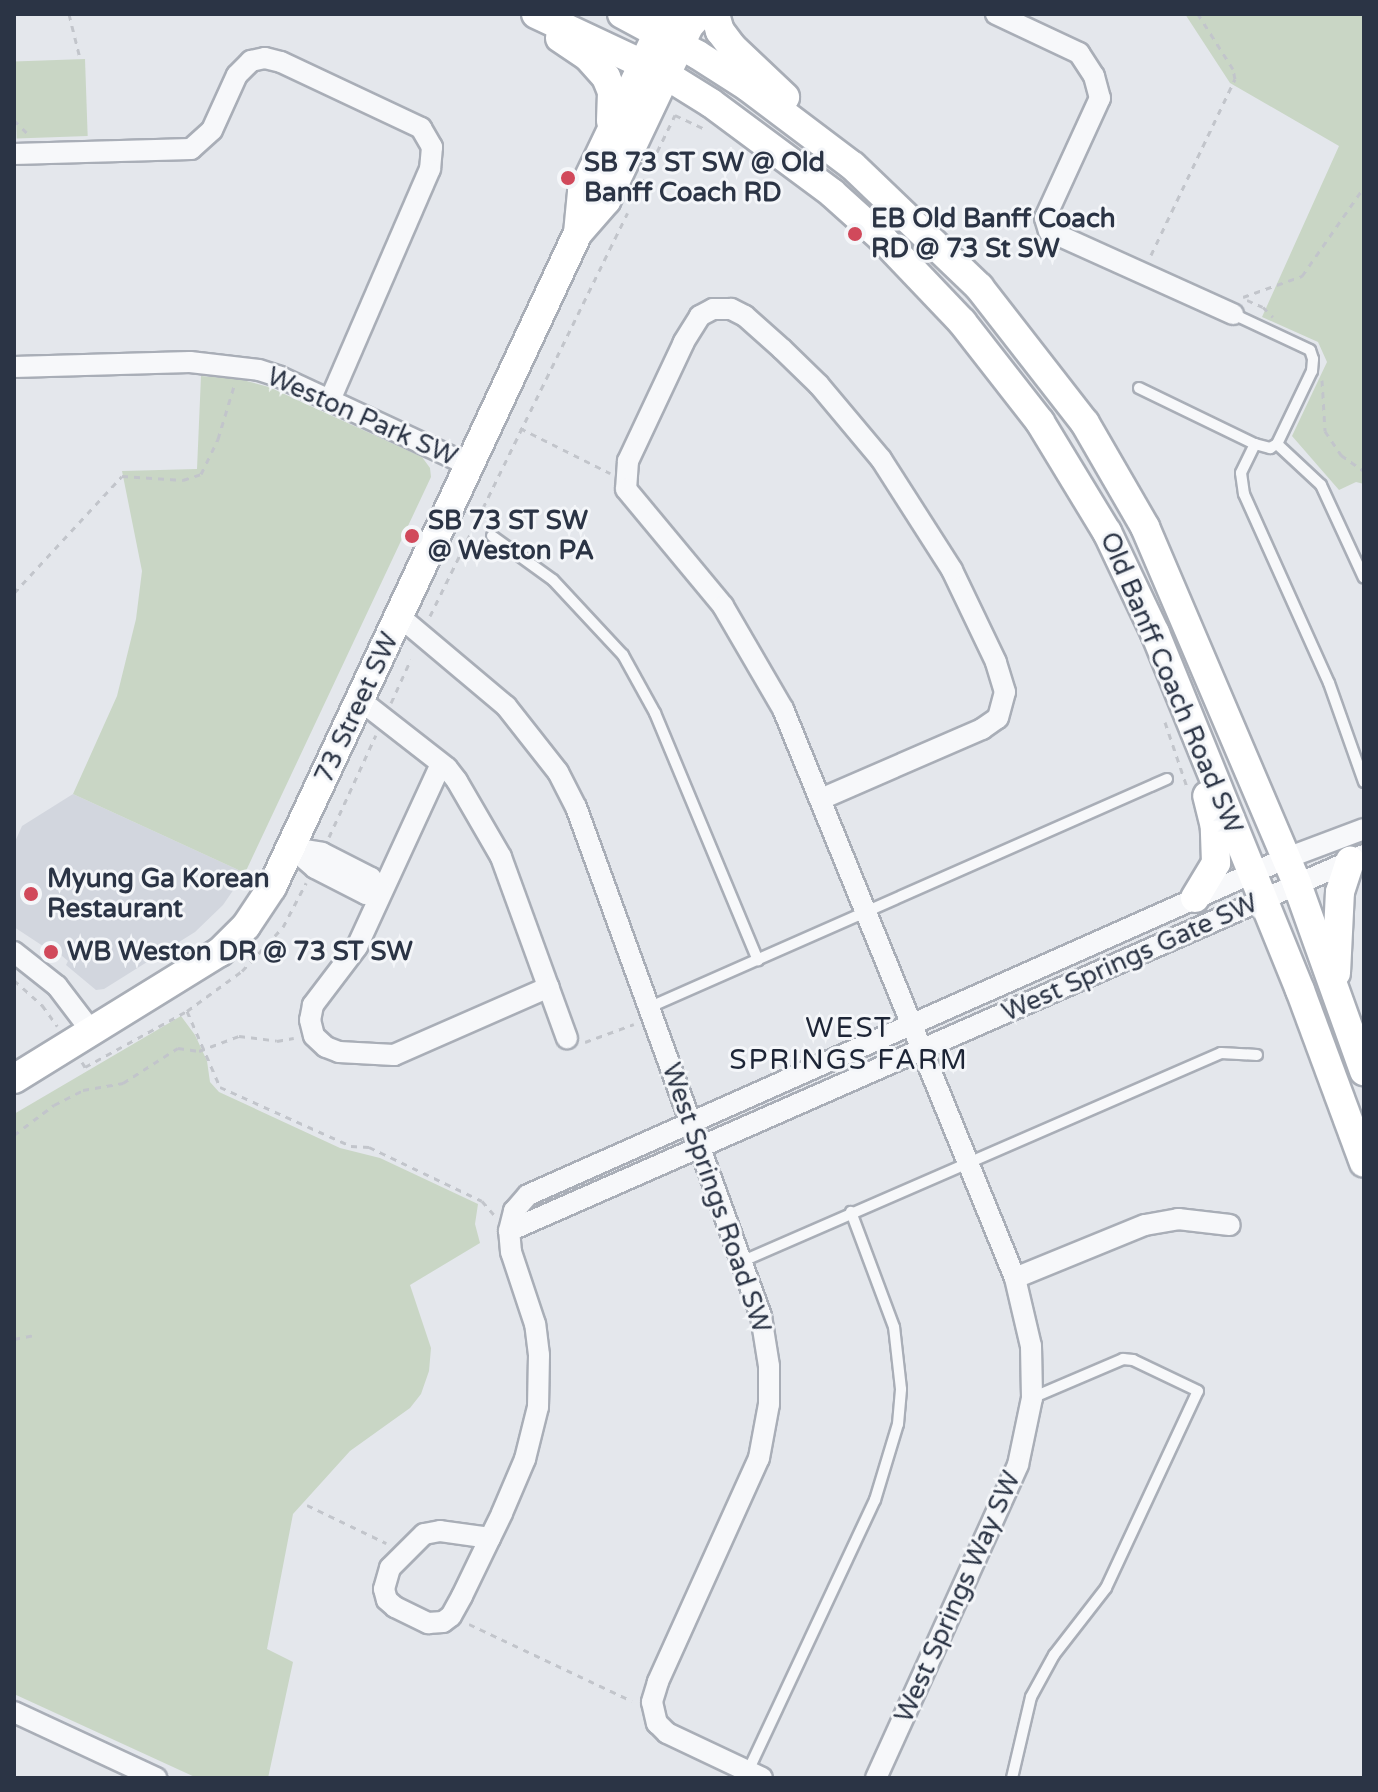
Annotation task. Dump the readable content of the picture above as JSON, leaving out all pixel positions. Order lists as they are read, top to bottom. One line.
{"streets":{"main road":["Old Banff Coach Road SW","73 Street SW"],"street":["Weston Park SW","West Springs Gate SW","West Springs Road SW","West Springs Way SW"]},"crossings":[["Weston Park SW","73 Street SW"],["Old Banff Coach Road SW","73 Street SW"],["Old Banff Coach Road SW","West Springs Gate SW"],["73 Street SW","West Springs Road SW"],["West Springs Gate SW","West Springs Road SW"],["West Springs Gate SW","West Springs Way SW"]],"districts":["WEST SPRINGS FARM"],"places":["SB 73 ST SW @ Old Banff Coach RD","EB Old Banff Coach RD @ 73 St SW","SB 73 ST SW @ Weston PA","Myung Ga Korean Restaurant","WB Weston DR @ 73 ST SW"]}
